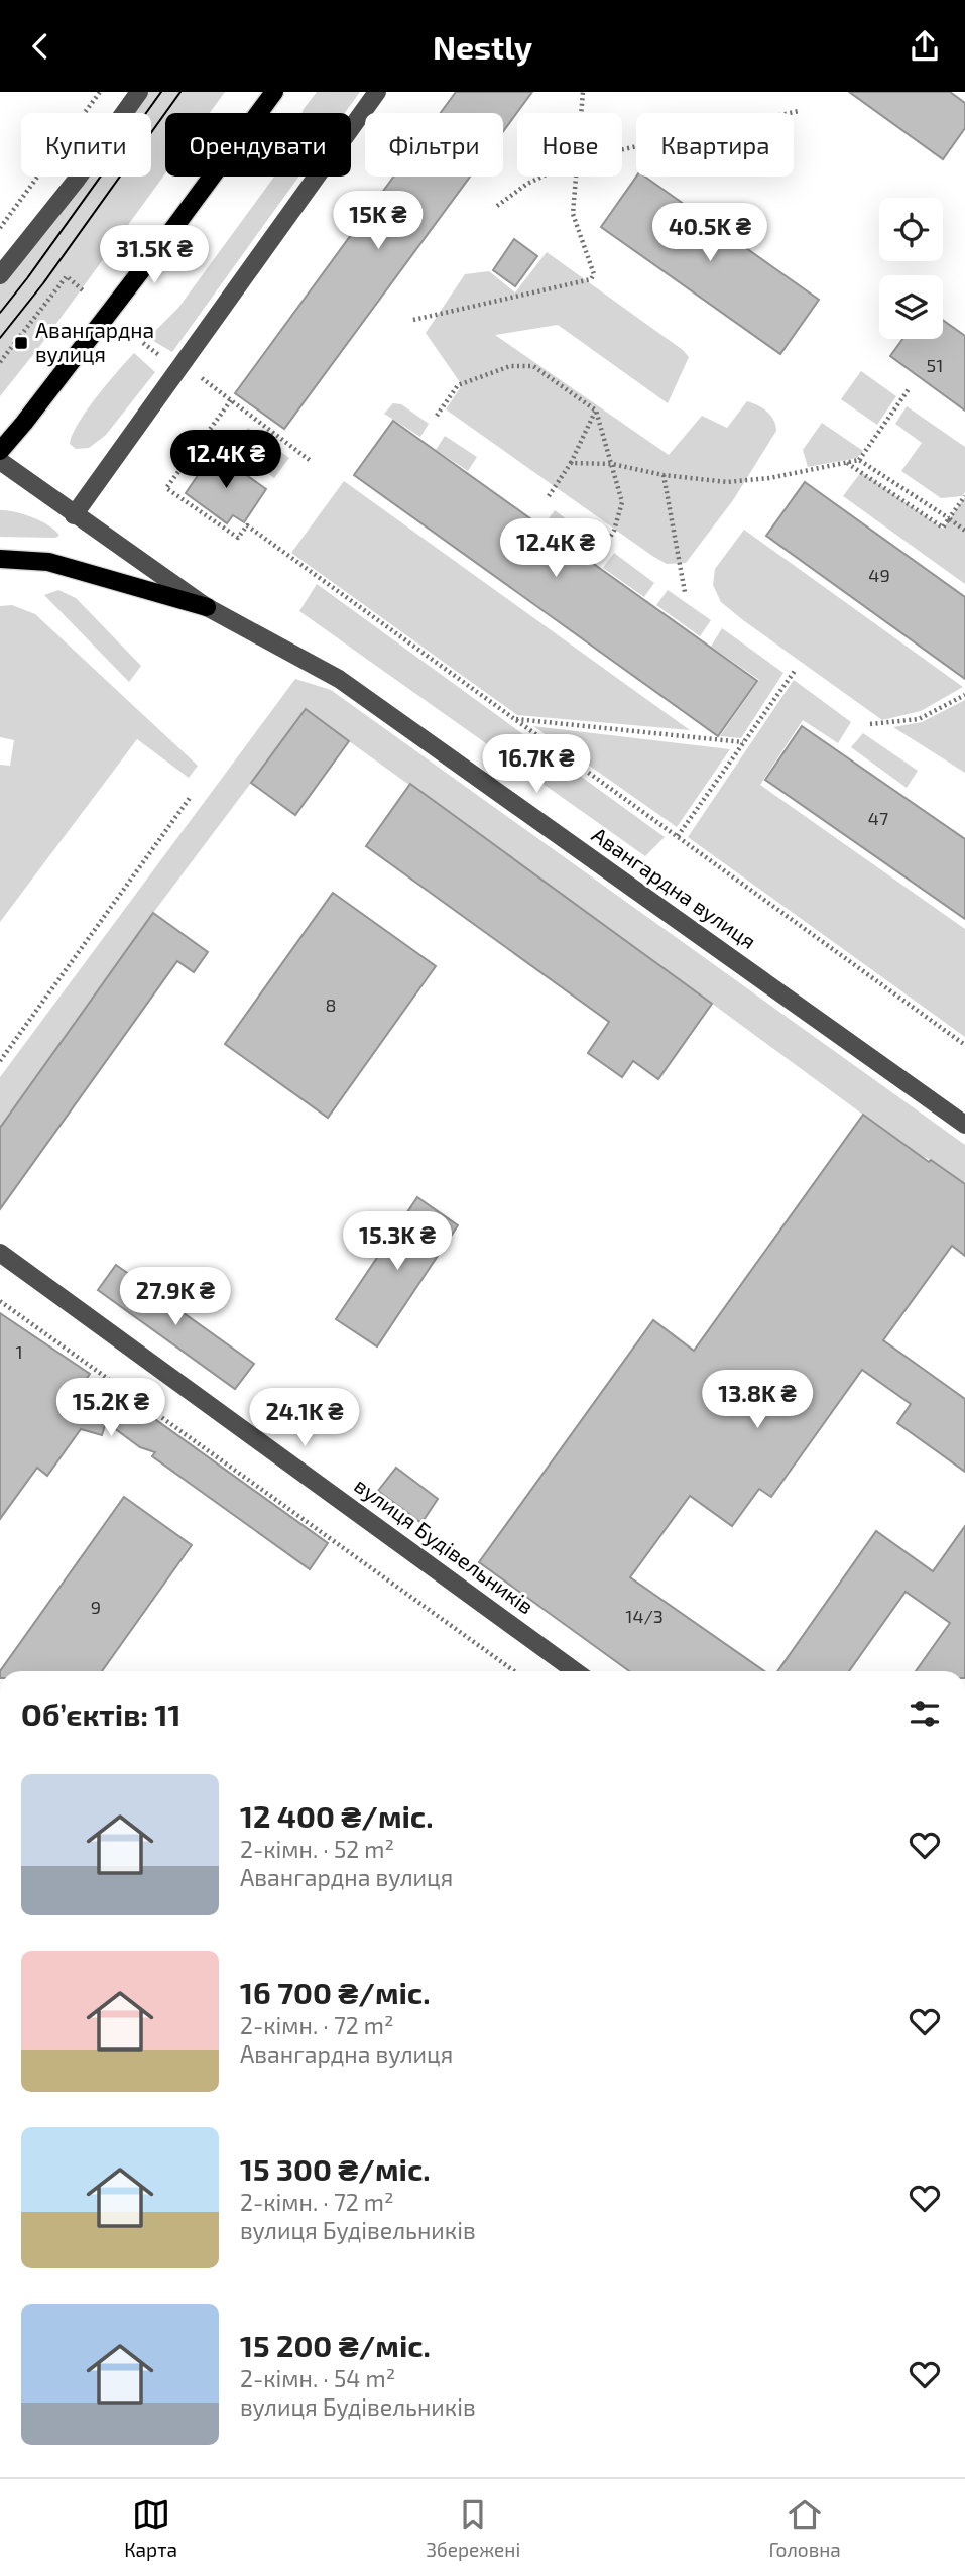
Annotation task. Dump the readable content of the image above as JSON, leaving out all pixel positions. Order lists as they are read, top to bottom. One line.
{"streets":{"street":["Авангардна вулиця","вулиця Будівельників"]},"places":{"transit":["Авангардна вулиця"]},"house_numbers":["51","49","47","8","1","9","14/3"],"page":{"header":"Nestly","chip":["Купити","Орендувати","Фільтри","Нове","Квартира"],"price":["15K ₴","40.5K ₴","31.5K ₴","12.4K ₴","12.4K ₴","16.7K ₴","15.3K ₴","27.9K ₴","13.8K ₴","15.2K ₴","24.1K ₴"],"heading":"Об’єктів: 11","list":[{"name":"12 400 ₴/міс.","note":"2-кімн. · 52 m² · Авангардна вулиця"},{"name":"16 700 ₴/міс.","note":"2-кімн. · 72 m² · Авангардна вулиця"},{"name":"15 300 ₴/міс.","note":"2-кімн. · 72 m² · вулиця Будівельників"},{"name":"15 200 ₴/міс.","note":"2-кімн. · 54 m² · вулиця Будівельників"}],"tabs":["Карта","Збережені","Головна"]}}
